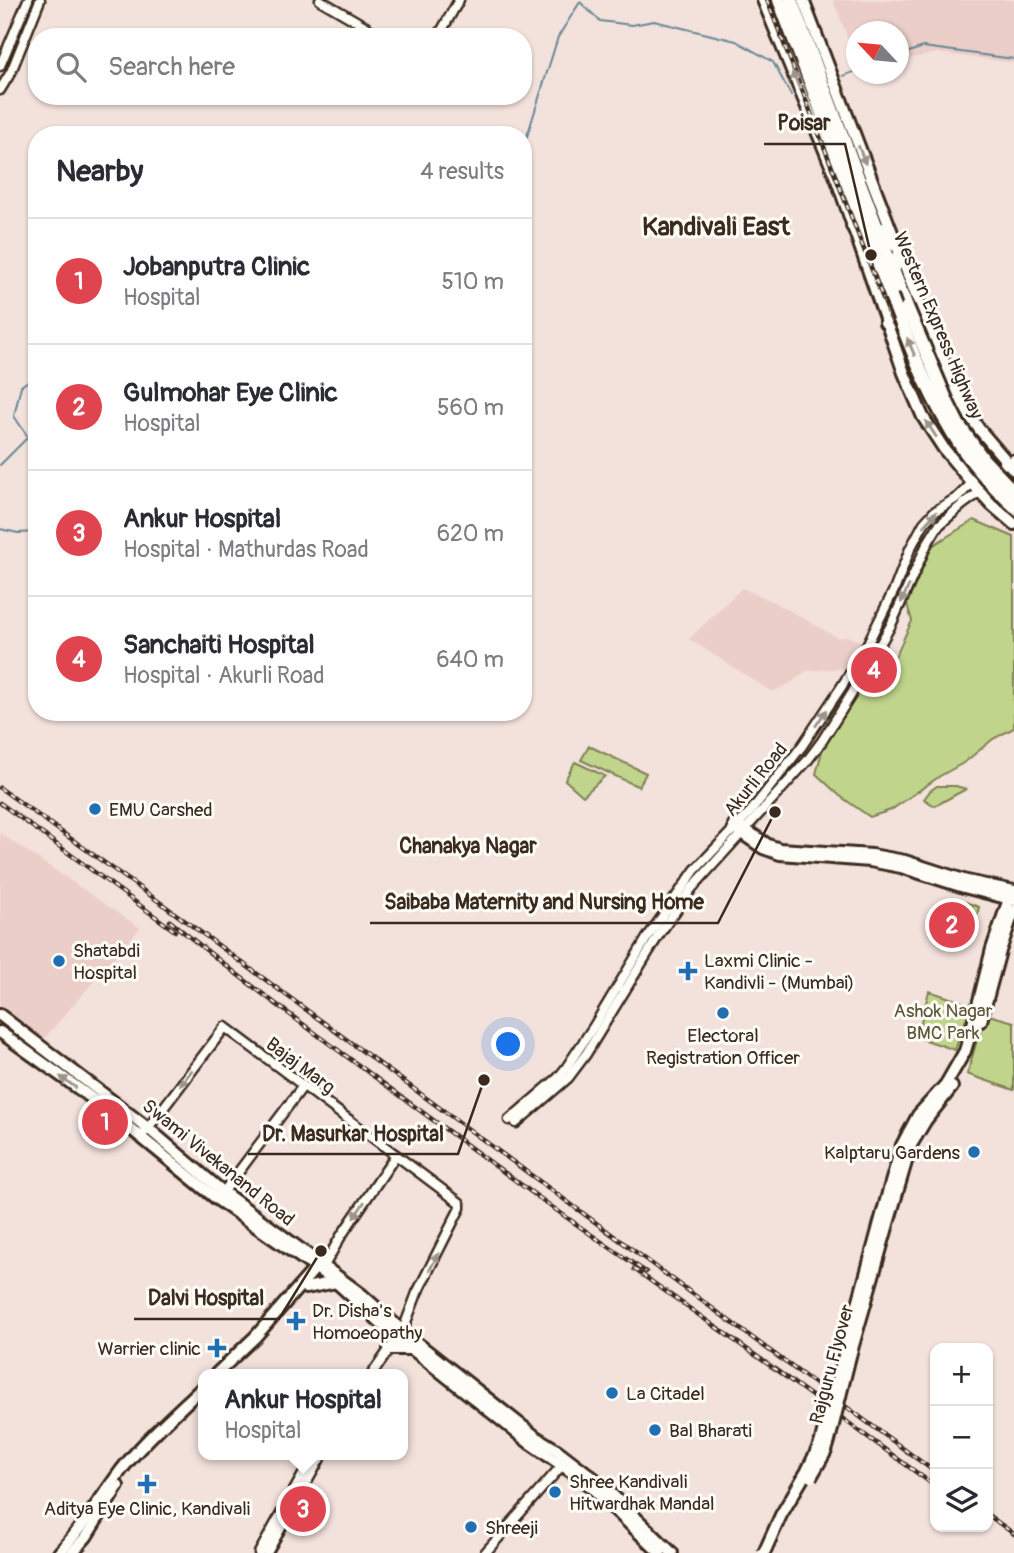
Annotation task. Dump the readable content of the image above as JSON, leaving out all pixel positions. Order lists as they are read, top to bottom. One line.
{"streets":{"highway":["Western Express Highway"],"main road":["Swami Vivekanand Road","Rajguru Flyover"],"street":["Akurli Road","Bajaj Marg"]},"crossings":[["Bajaj Marg","Swami Vivekanand Road"]],"districts":["Kandivali East","Chanakya Nagar"],"parks":["Ashok Nagar BMC Park"],"places":{"other":["Poisar","EMU Carshed","Saibaba Maternity and Nursing Home","Shatabdi Hospital","Electoral Registration Officer","Dr. Masurkar Hospital","Kalptaru Gardens","Dalvi Hospital","La Citadel","Bal Bharati","Shree Kandivali Hitwardhak Mandal","Shreeji"],"health":["Laxmi Clinic - Kandivli - (Mumbai)","Dr. Disha's Homoeopathy","Warrier clinic","Aditya Eye Clinic, Kandivali"]},"north":"top left","page":{"search":"Search here","heading":["Nearby","4 results"],"list":[{"mark":"1","name":"Jobanputra Clinic","note":"Hospital","value":"510 m"},{"mark":"2","name":"Gulmohar Eye Clinic","note":"Hospital","value":"560 m"},{"mark":"3","name":"Ankur Hospital","note":"Hospital · Mathurdas Road","value":"620 m"},{"mark":"4","name":"Sanchaiti Hospital","note":"Hospital · Akurli Road","value":"640 m"}],"pins":["4","2","1","3"],"map_buttons":["+","−"],"popup":["Ankur Hospital","Hospital"]}}
